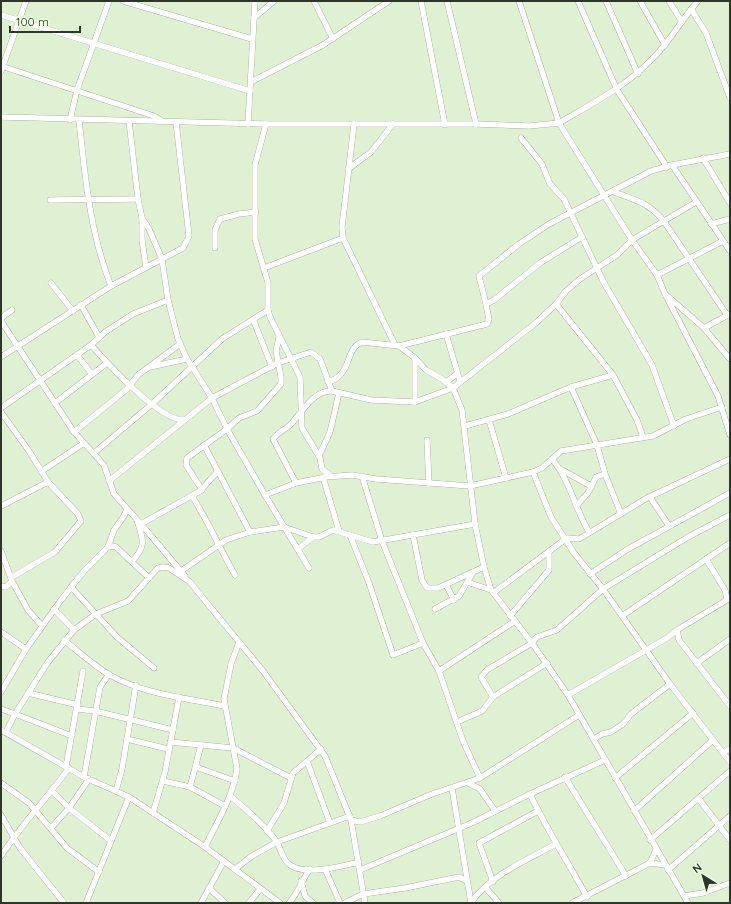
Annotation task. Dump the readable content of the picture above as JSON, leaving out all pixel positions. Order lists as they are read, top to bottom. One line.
{"scale_bar":"100 m","north":"top left"}
